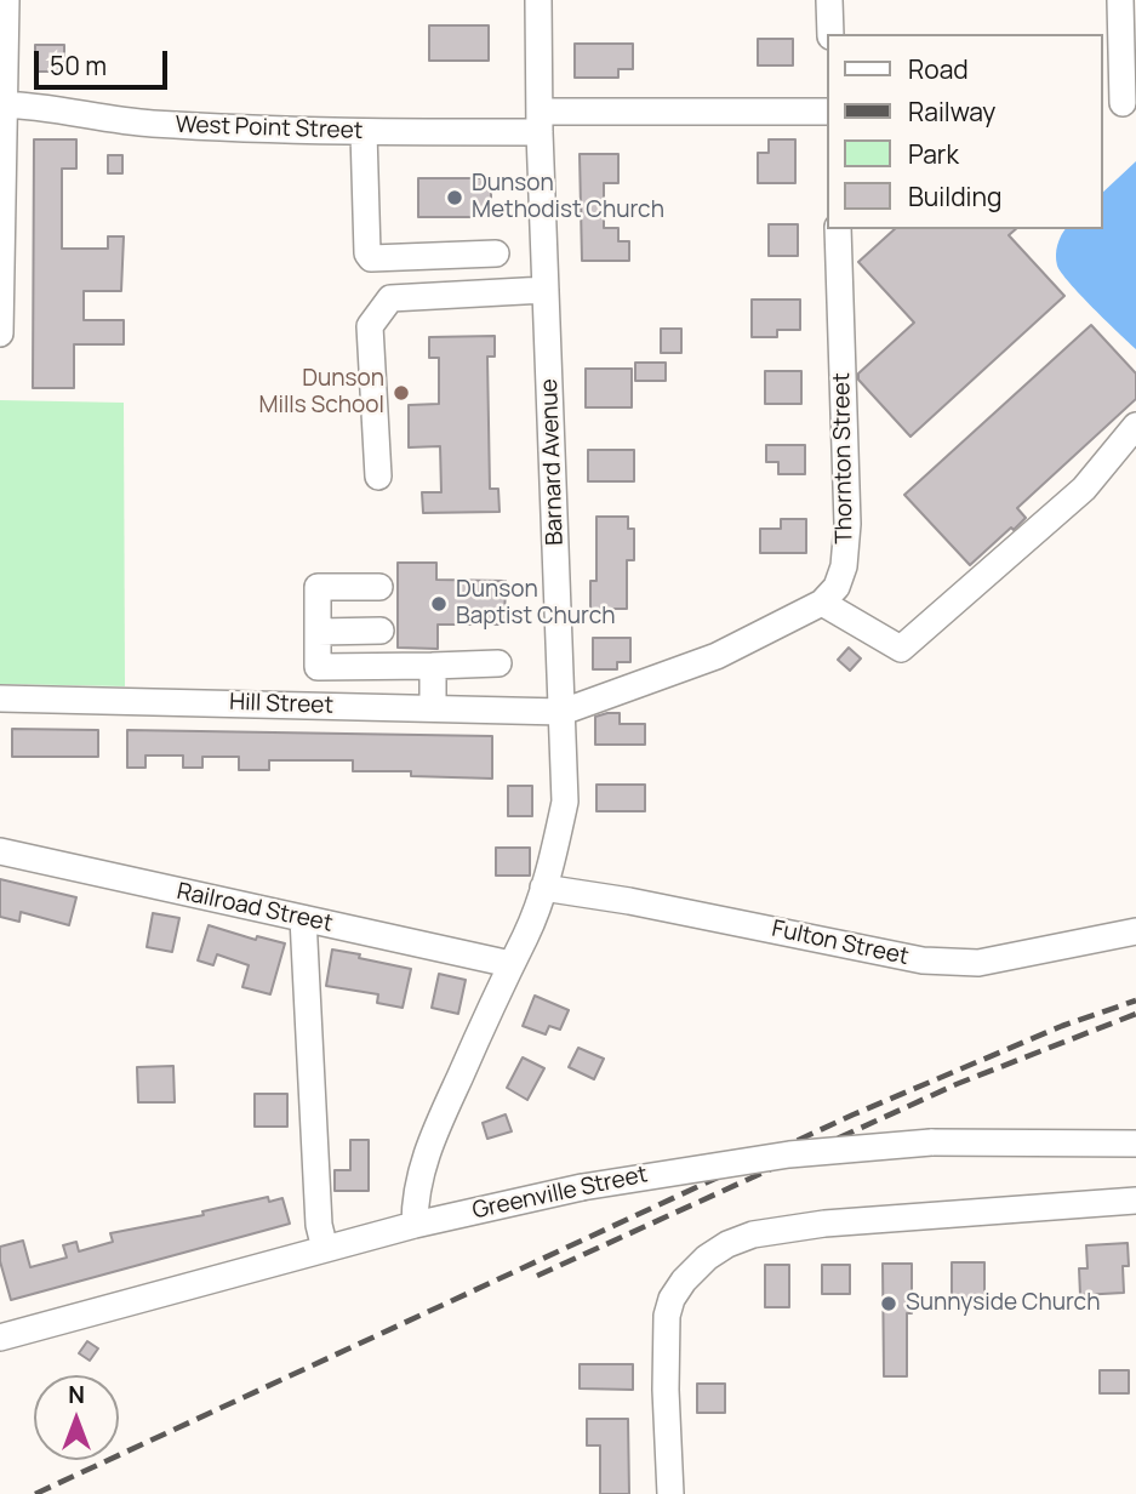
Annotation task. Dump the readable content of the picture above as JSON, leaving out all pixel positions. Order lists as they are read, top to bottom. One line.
{"streets":{"street":["West Point Street","Thornton Street","Barnard Avenue","Hill Street","Railroad Street","Fulton Street","Greenville Street"]},"crossings":[["West Point Street","Barnard Avenue"],["Barnard Avenue","Hill Street"],["Barnard Avenue","Railroad Street"],["Barnard Avenue","Fulton Street"],["Barnard Avenue","Greenville Street"]],"places":["Dunson Methodist Church","Dunson Mills School","Dunson Baptist Church","Sunnyside Church"],"legend":["Road","Railway","Park","Building"],"scale_bar":"50 m","north":"top"}
